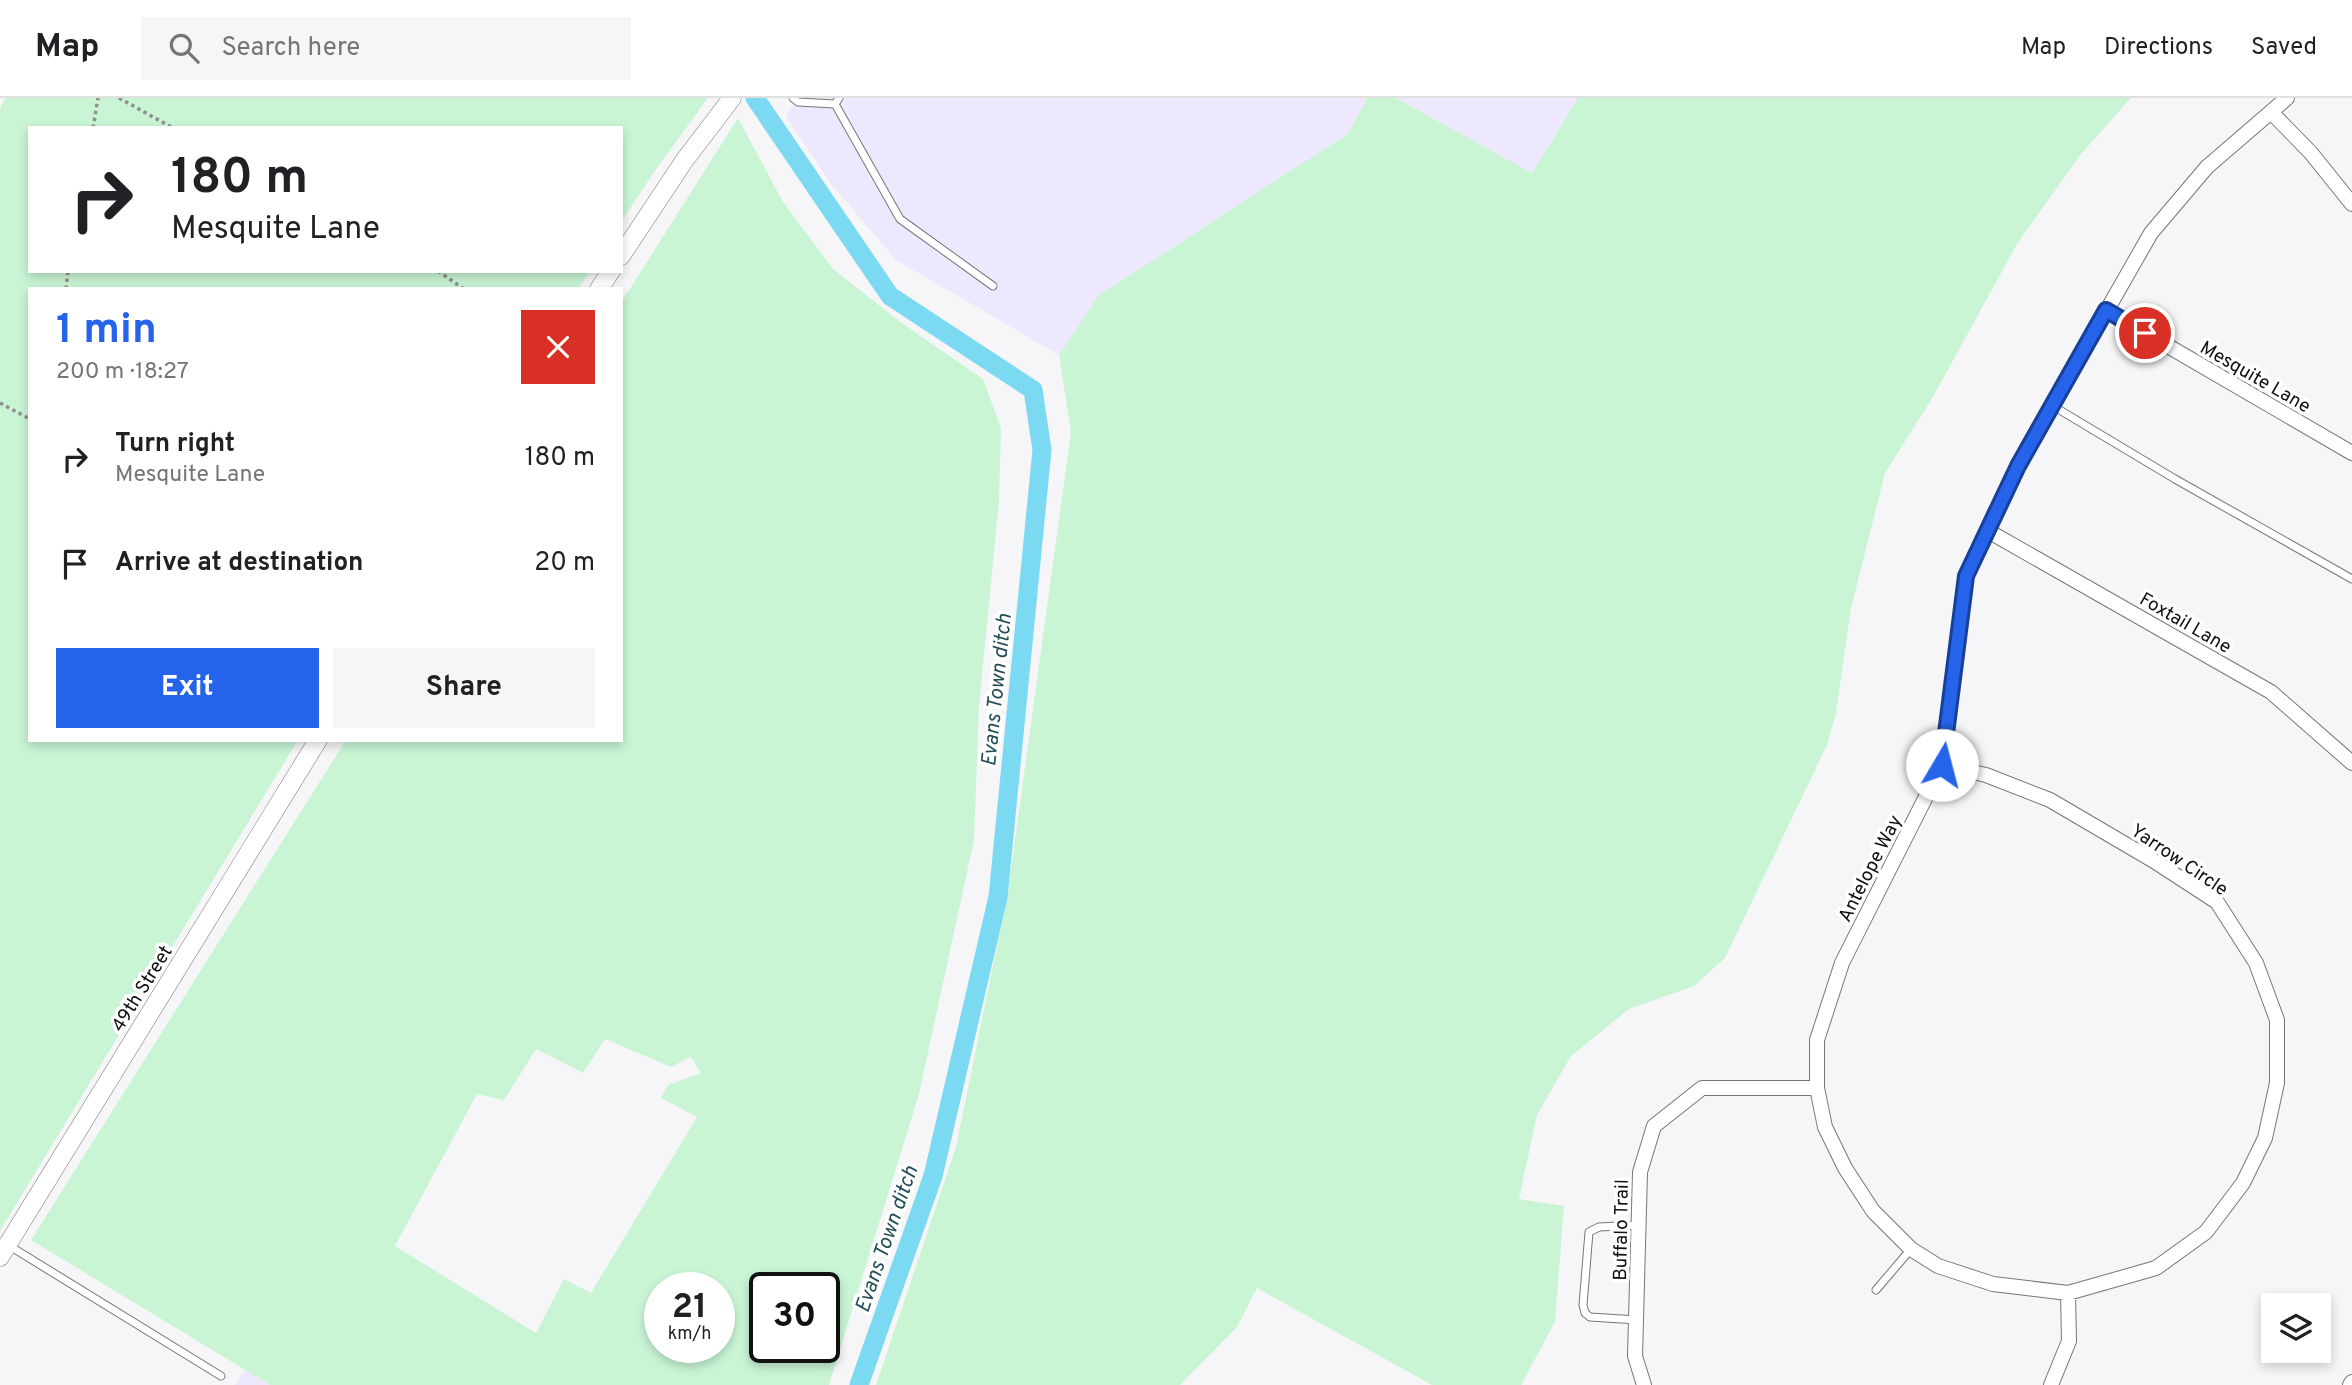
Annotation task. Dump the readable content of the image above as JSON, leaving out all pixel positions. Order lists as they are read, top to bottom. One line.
{"streets":{"street":["Mesquite Lane","Foxtail Lane","Yarrow Circle","Antelope Way","49th Street","Buffalo Trail"]},"crossings":[["Mesquite Lane","Antelope Way"],["Foxtail Lane","Antelope Way"],["Yarrow Circle","Antelope Way"],["Yarrow Circle","Buffalo Trail"],["Antelope Way","Buffalo Trail"]],"water":["Evans Town ditch"],"page":{"header":"Map","search":"Search here","nav":["Map","Directions","Saved"],"turn":["180 m","Mesquite Lane"],"heading":["1 min","200 m · 18:27"],"list":[{"name":"Turn right","note":"Mesquite Lane","value":"180 m"},{"name":"Arrive at destination","value":"20 m"}],"buttons":["Exit","Share"],"speed":"21 km/h","limit":"30"}}
